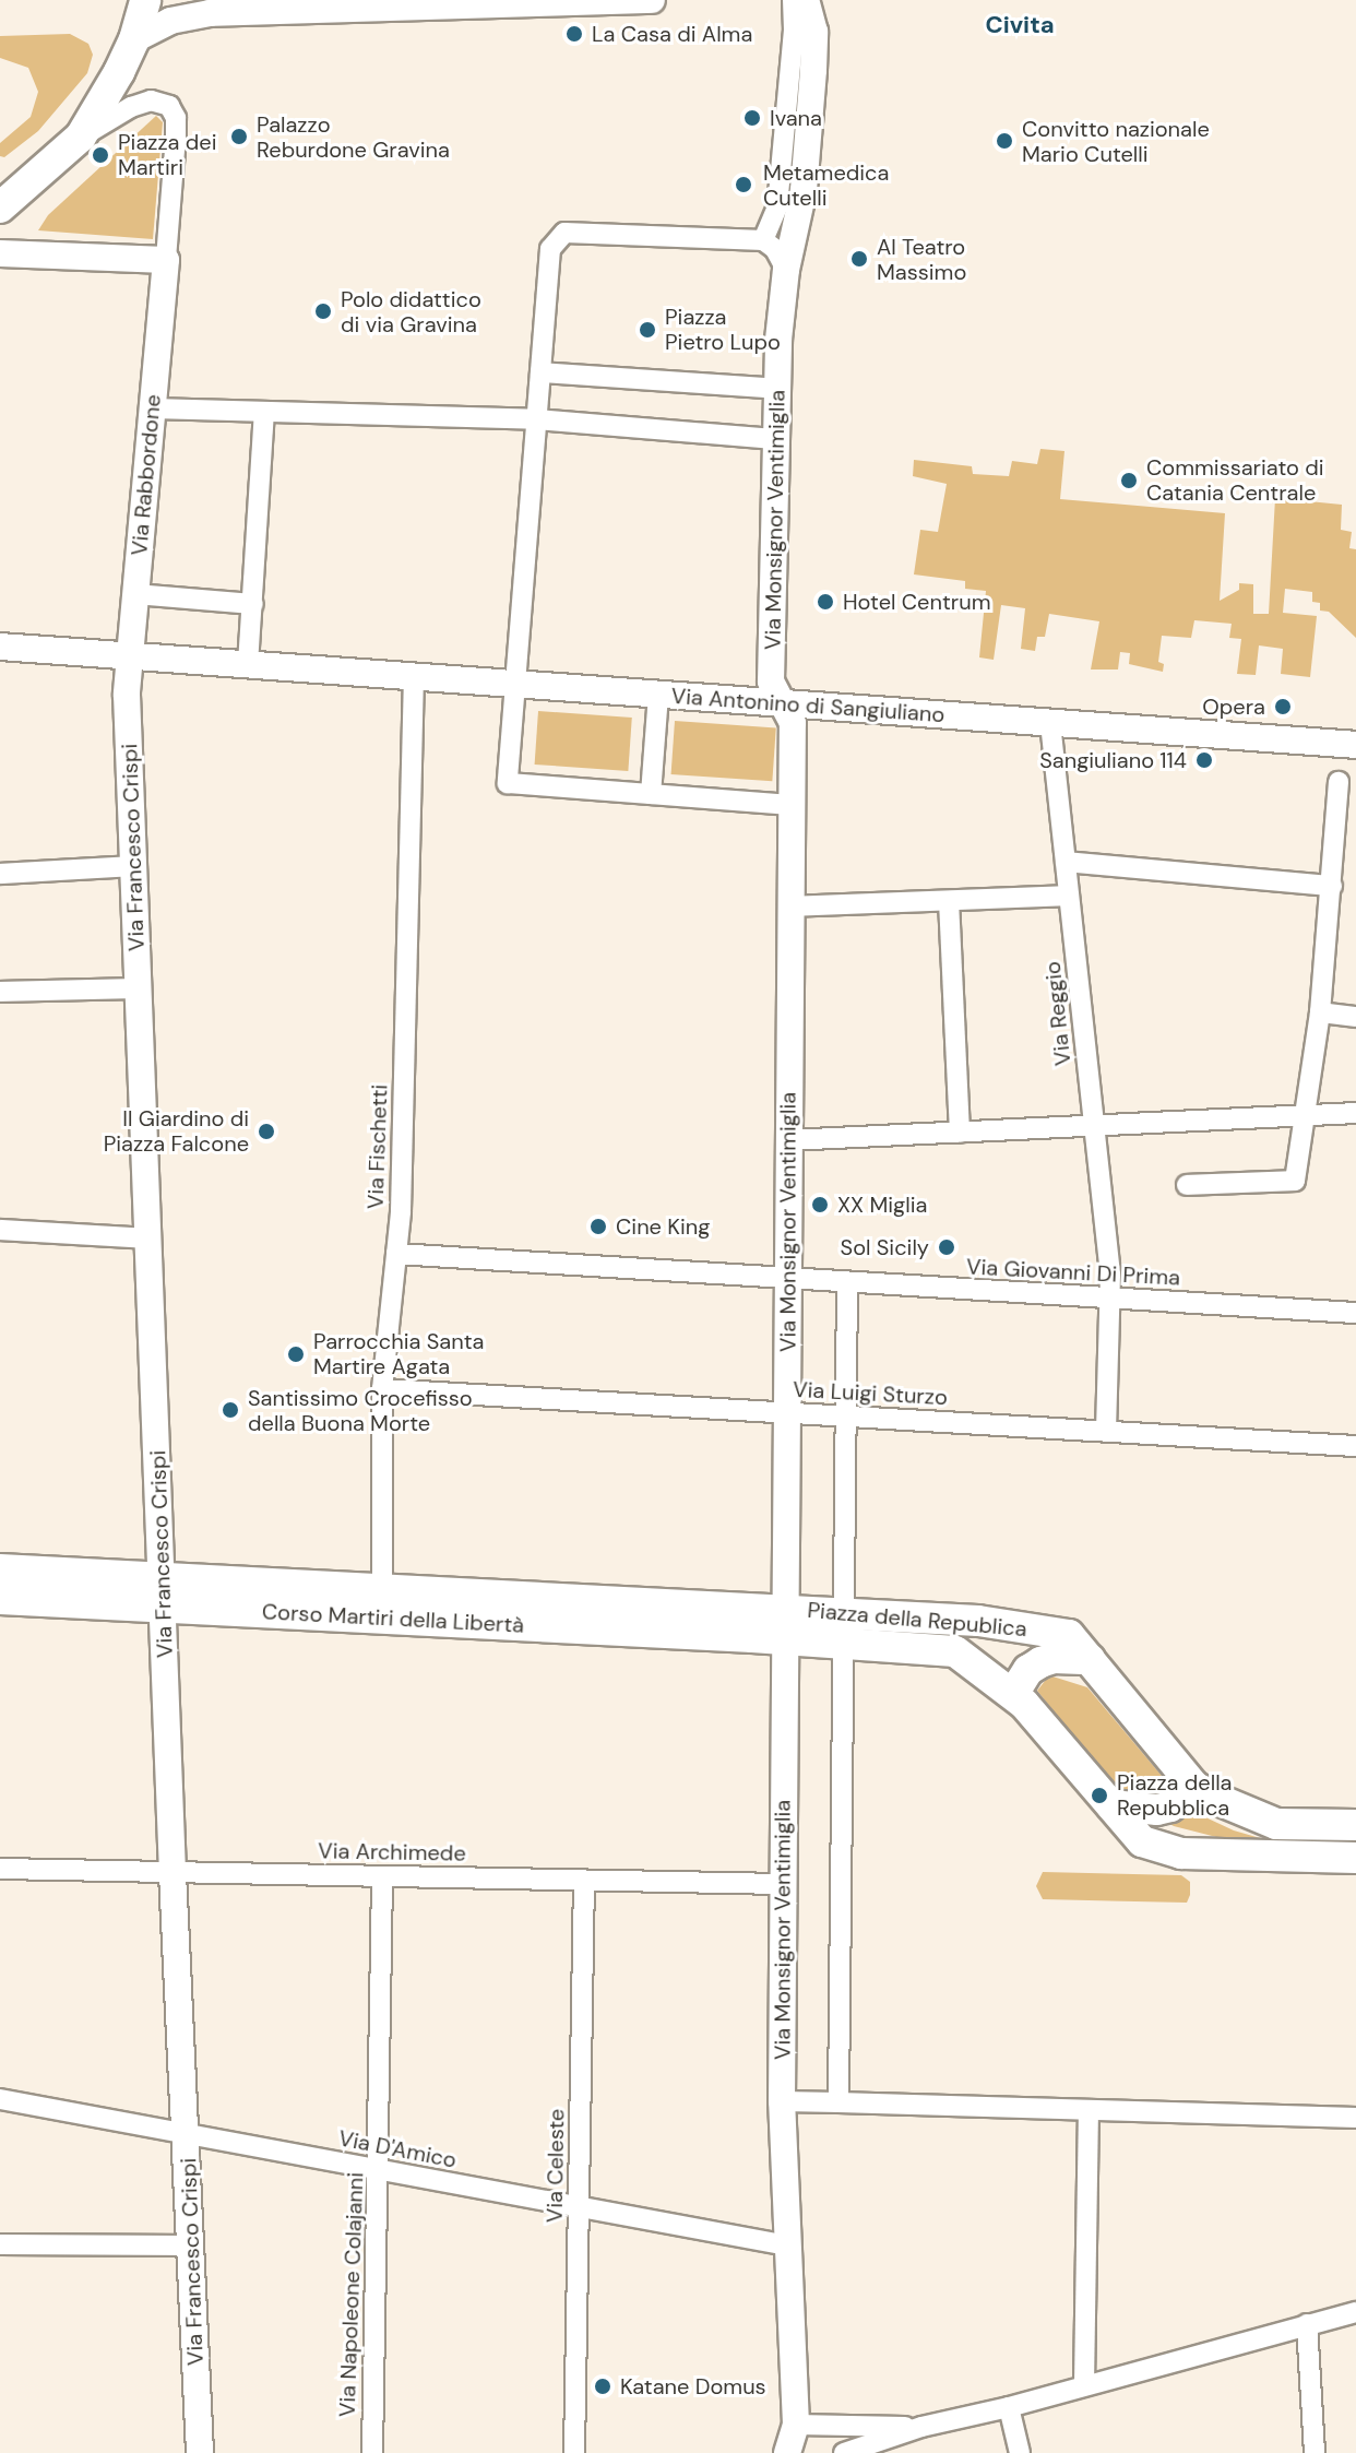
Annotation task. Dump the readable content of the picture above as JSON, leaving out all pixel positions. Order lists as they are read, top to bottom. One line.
{"streets":{"main road":["Via Rabbordone","Via Monsignor Ventimiglia","Via Antonino di Sangiuliano","Via Francesco Crispi","Corso Martiri della Libertà","Piazza della Republica"],"street":["Via Reggio","Via Fischetti","Via Giovanni Di Prima","Via Luigi Sturzo","Via Archimede","Via D'Amico","Via Celeste","Via Napoleone Colajanni"]},"crossings":[["Via Rabbordone","Via Antonino di Sangiuliano"],["Via Rabbordone","Via Francesco Crispi"],["Via Monsignor Ventimiglia","Via Antonino di Sangiuliano"],["Via Monsignor Ventimiglia","Via Giovanni Di Prima"],["Via Monsignor Ventimiglia","Via Luigi Sturzo"],["Via Monsignor Ventimiglia","Corso Martiri della Libertà"],["Via Monsignor Ventimiglia","Piazza della Republica"],["Via Monsignor Ventimiglia","Via Archimede"],["Via Monsignor Ventimiglia","Via D'Amico"],["Via Antonino di Sangiuliano","Via Francesco Crispi"],["Via Antonino di Sangiuliano","Via Reggio"],["Via Antonino di Sangiuliano","Via Fischetti"],["Via Francesco Crispi","Corso Martiri della Libertà"],["Via Francesco Crispi","Via Archimede"],["Via Francesco Crispi","Via D'Amico"],["Via Reggio","Via Giovanni Di Prima"],["Via Reggio","Via Luigi Sturzo"],["Via Fischetti","Via Giovanni Di Prima"],["Via Fischetti","Via Luigi Sturzo"],["Via Fischetti","Corso Martiri della Libertà"],["Corso Martiri della Libertà","Piazza della Republica"],["Via Archimede","Via Celeste"],["Via Archimede","Via Napoleone Colajanni"],["Via D'Amico","Via Celeste"],["Via D'Amico","Via Napoleone Colajanni"]],"districts":["Civita"],"places":["La Casa di Alma","Ivana","Palazzo Reburdone Gravina","Convitto nazionale Mario Cutelli","Piazza dei Martiri","Metamedica Cutelli","Al Teatro Massimo","Polo didattico di via Gravina","Piazza Pietro Lupo","Commissariato di Catania Centrale","Hotel Centrum","Opera","Sangiuliano 114","Il Giardino di Piazza Falcone","XX Miglia","Cine King","Sol Sicily","Parrocchia Santa Martire Agata","Santissimo Crocefisso della Buona Morte","Piazza della Repubblica","Katane Domus"]}
